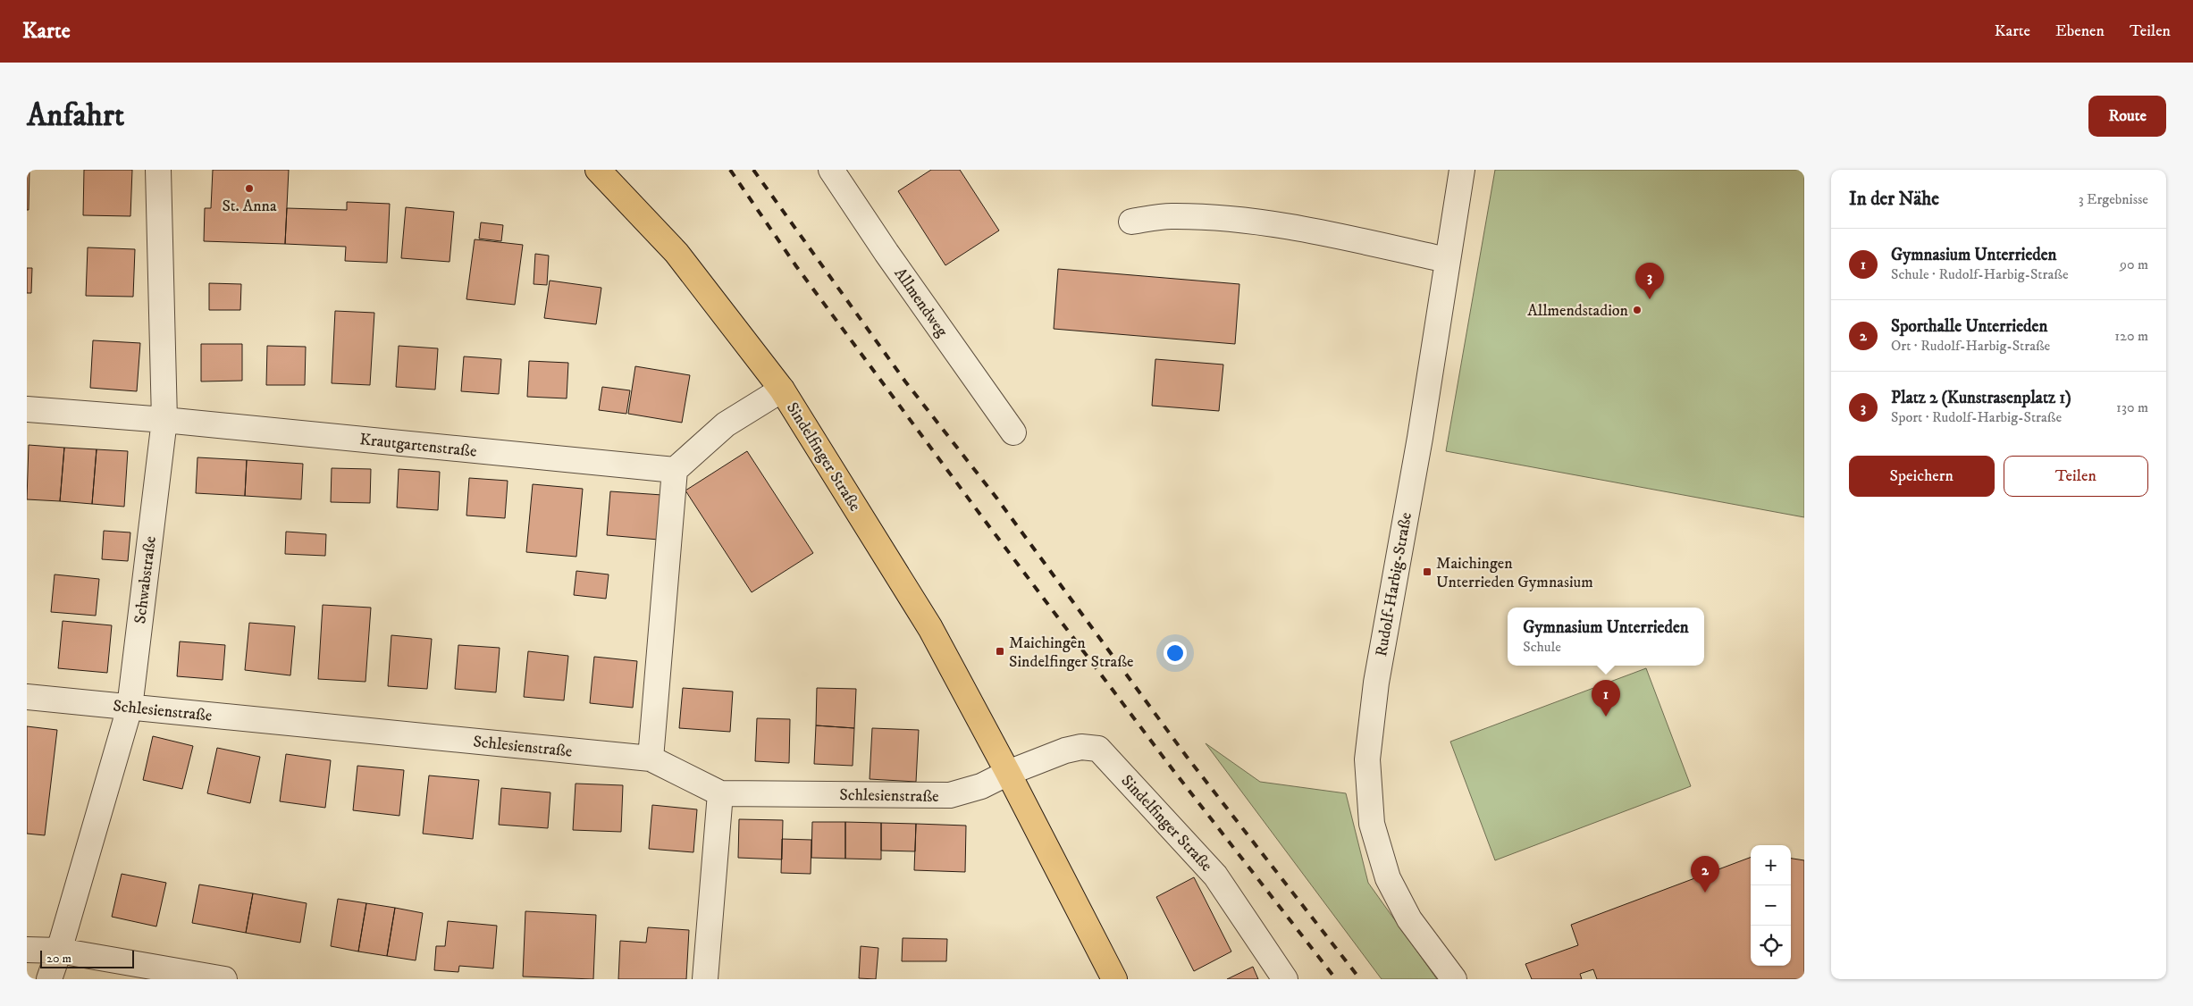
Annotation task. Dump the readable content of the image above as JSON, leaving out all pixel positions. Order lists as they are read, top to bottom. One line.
{"streets":{"main road":["Sindelfinger Straße"],"street":["Allmendweg","Krautgartenstraße","Schwabstraße","Rudolf-Harbig-Straße","Schlesienstraße"]},"crossings":[["Krautgartenstraße","Schwabstraße"],["Sindelfinger Straße","Schlesienstraße"],["Schwabstraße","Schlesienstraße"]],"places":{"other":["St. Anna","Allmendstadion"],"transit":["Maichingen Unterrieden Gymnasium","Maichingen Sindelfinger Straße"]},"scale_bar":"20 m","page":{"header":"Karte","nav":["Karte","Ebenen","Teilen"],"buttons":["Route",["Speichern","Teilen"]],"title":"Anfahrt","heading":["In der Nähe","3 Ergebnisse"],"list":[{"mark":"1","name":"Gymnasium Unterrieden","note":"Schule · Rudolf-Harbig-Straße","value":"90 m"},{"mark":"2","name":"Sporthalle Unterrieden","note":"Ort · Rudolf-Harbig-Straße","value":"120 m"},{"mark":"3","name":"Platz 2 (Kunstrasenplatz 1)","note":"Sport · Rudolf-Harbig-Straße","value":"130 m"}],"pins":["3","1","2"],"popup":["Gymnasium Unterrieden","Schule"],"map_buttons":["+","−"],"scale":"20 m"}}
